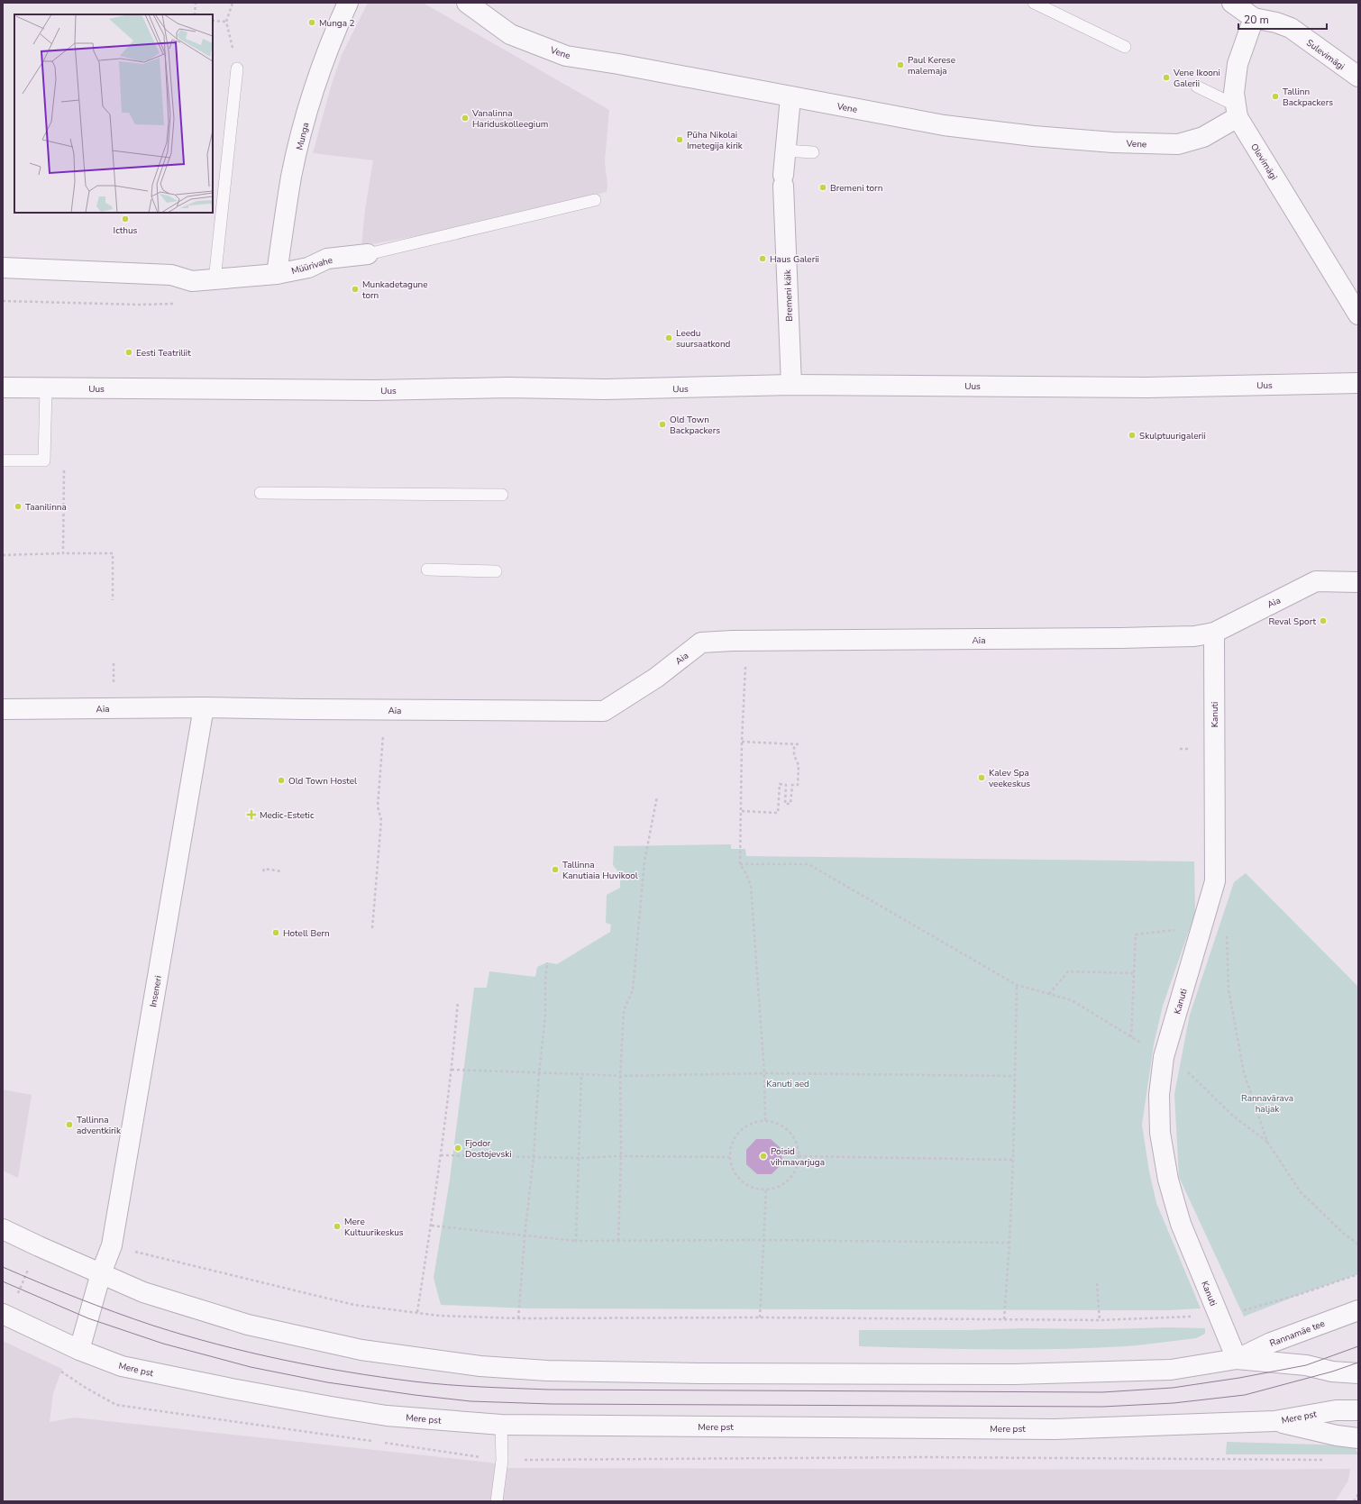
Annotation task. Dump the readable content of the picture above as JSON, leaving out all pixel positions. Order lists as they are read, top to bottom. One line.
{"streets":{"street":["Vene","Sulevimägi","Munga","Olevimägi","Müürivahe","Bremeni käik","Uus","Aia","Kanuti","Inseneri","Rannamäe tee","Mere pst"]},"crossings":[["Vene","Olevimägi"],["Vene","Bremeni käik"],["Munga","Müürivahe"],["Bremeni käik","Uus"],["Aia","Kanuti"],["Aia","Inseneri"],["Kanuti","Rannamäe tee"]],"parks":["Kanuti aed","Rannavärava haljak"],"places":{"other":["Munga 2","Paul Kerese malemaja","Vene Ikooni Galerii","Tallinn Backpackers","Vanalinna Hariduskolleegium","Püha Nikolai Imetegija kirik","Bremeni torn","Icthus","Haus Galerii","Munkadetagune torn","Leedu suursaatkond","Eesti Teatriliit","Old Town Backpackers","Skulptuurigalerii","Taanilinna","Reval Sport","Kalev Spa veekeskus","Old Town Hostel","Tallinna Kanutiaia Huvikool","Hotell Bern","Tallinna adventkirik","Fjodor Dostojevski","Poisid vihmavarjuga","Mere Kultuurikeskus"],"health":["Medic-Estetic"]},"scale_bar":"20 m"}
